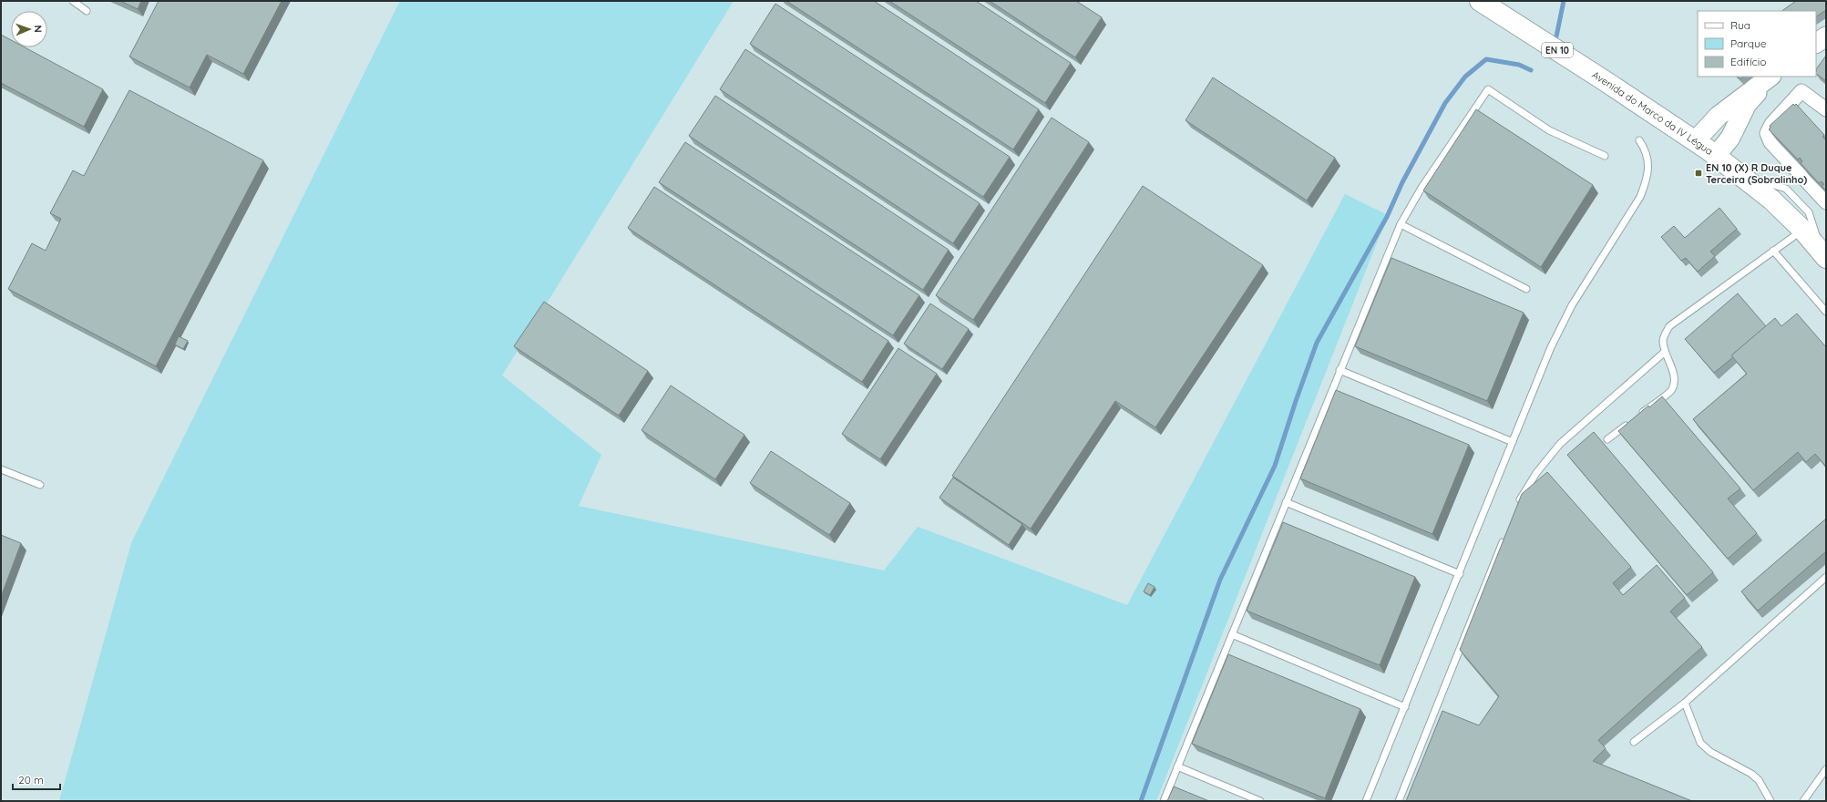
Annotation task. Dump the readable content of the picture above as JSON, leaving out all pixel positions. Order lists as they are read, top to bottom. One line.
{"streets":{"main road":["EN 10","Avenida do Marco da IV Légua"]},"places":{"transit":["EN 10 (X) R Duque Terceira (Sobralinho)"]},"legend":["Rua","Parque","Edifício"],"scale_bar":"20 m","north":"right"}
